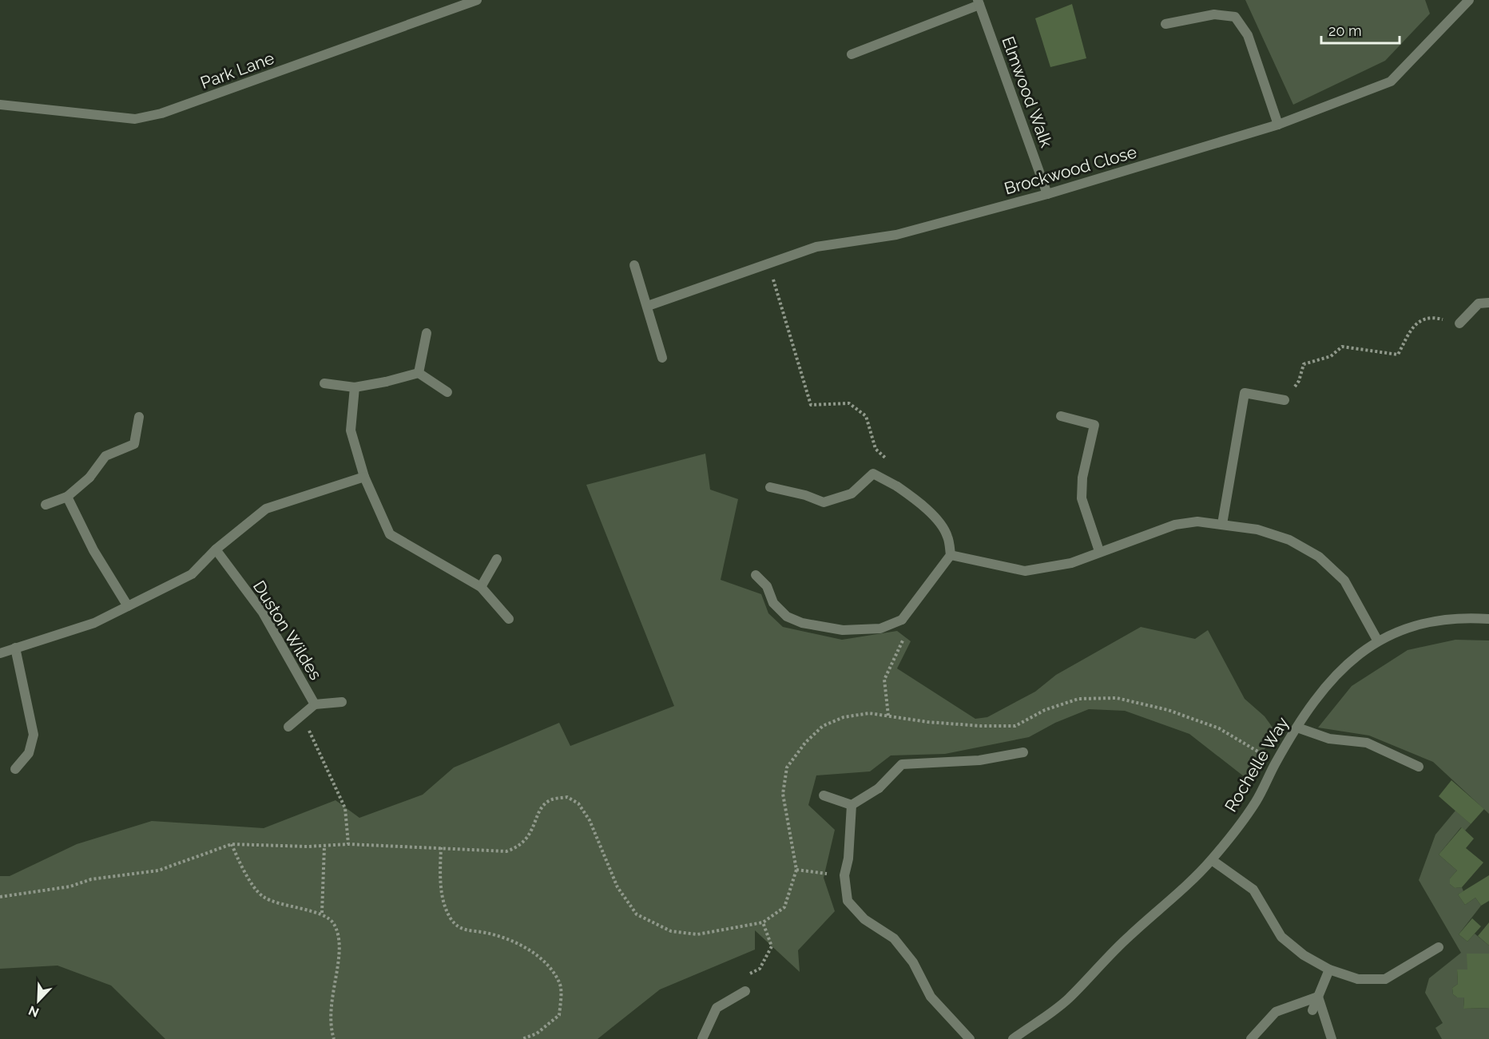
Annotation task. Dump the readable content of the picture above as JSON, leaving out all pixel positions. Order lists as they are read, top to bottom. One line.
{"streets":{"street":["Park Lane","Elmwood Walk","Brockwood Close","Duston Wildes","Rochelle Way"]},"crossings":[["Elmwood Walk","Brockwood Close"]],"scale_bar":"20 m","north":"bottom left"}
